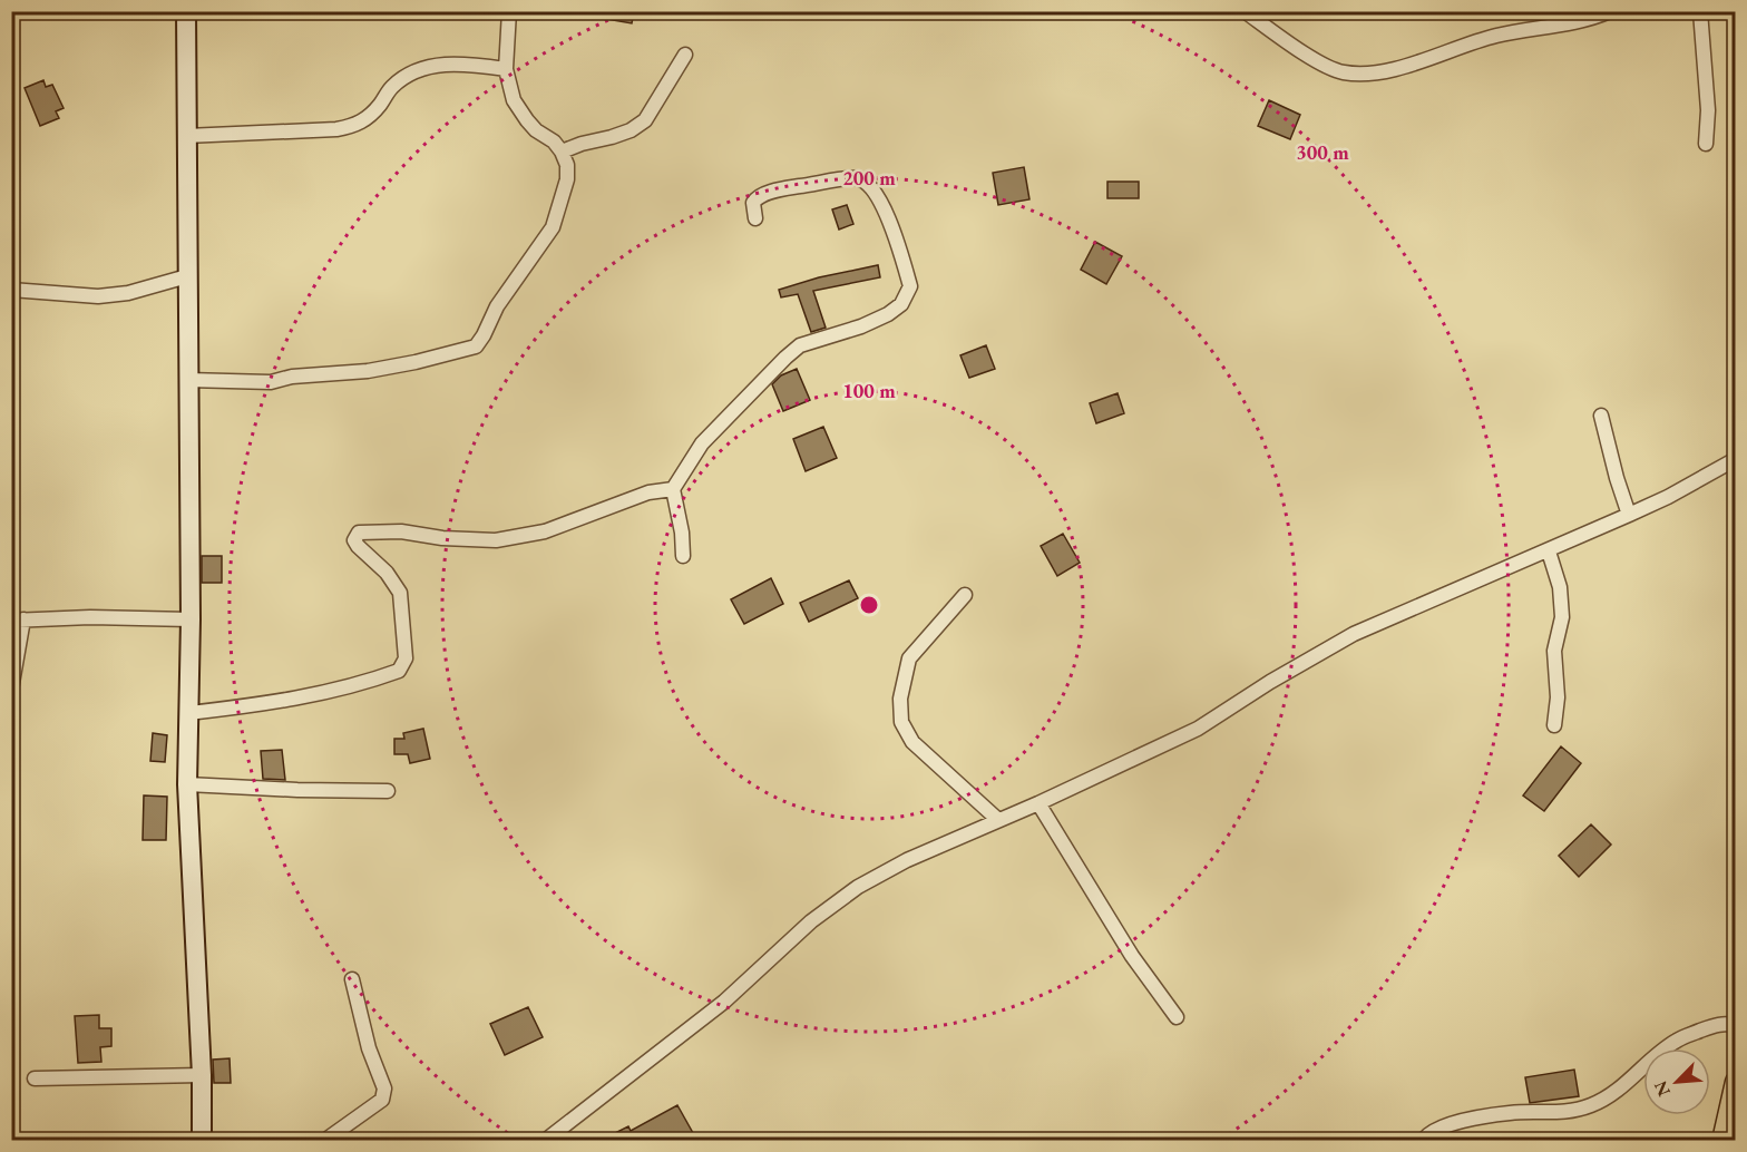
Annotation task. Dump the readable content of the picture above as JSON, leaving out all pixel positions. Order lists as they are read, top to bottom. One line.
{"north":"bottom left","rings":["300 m","200 m","100 m"]}
